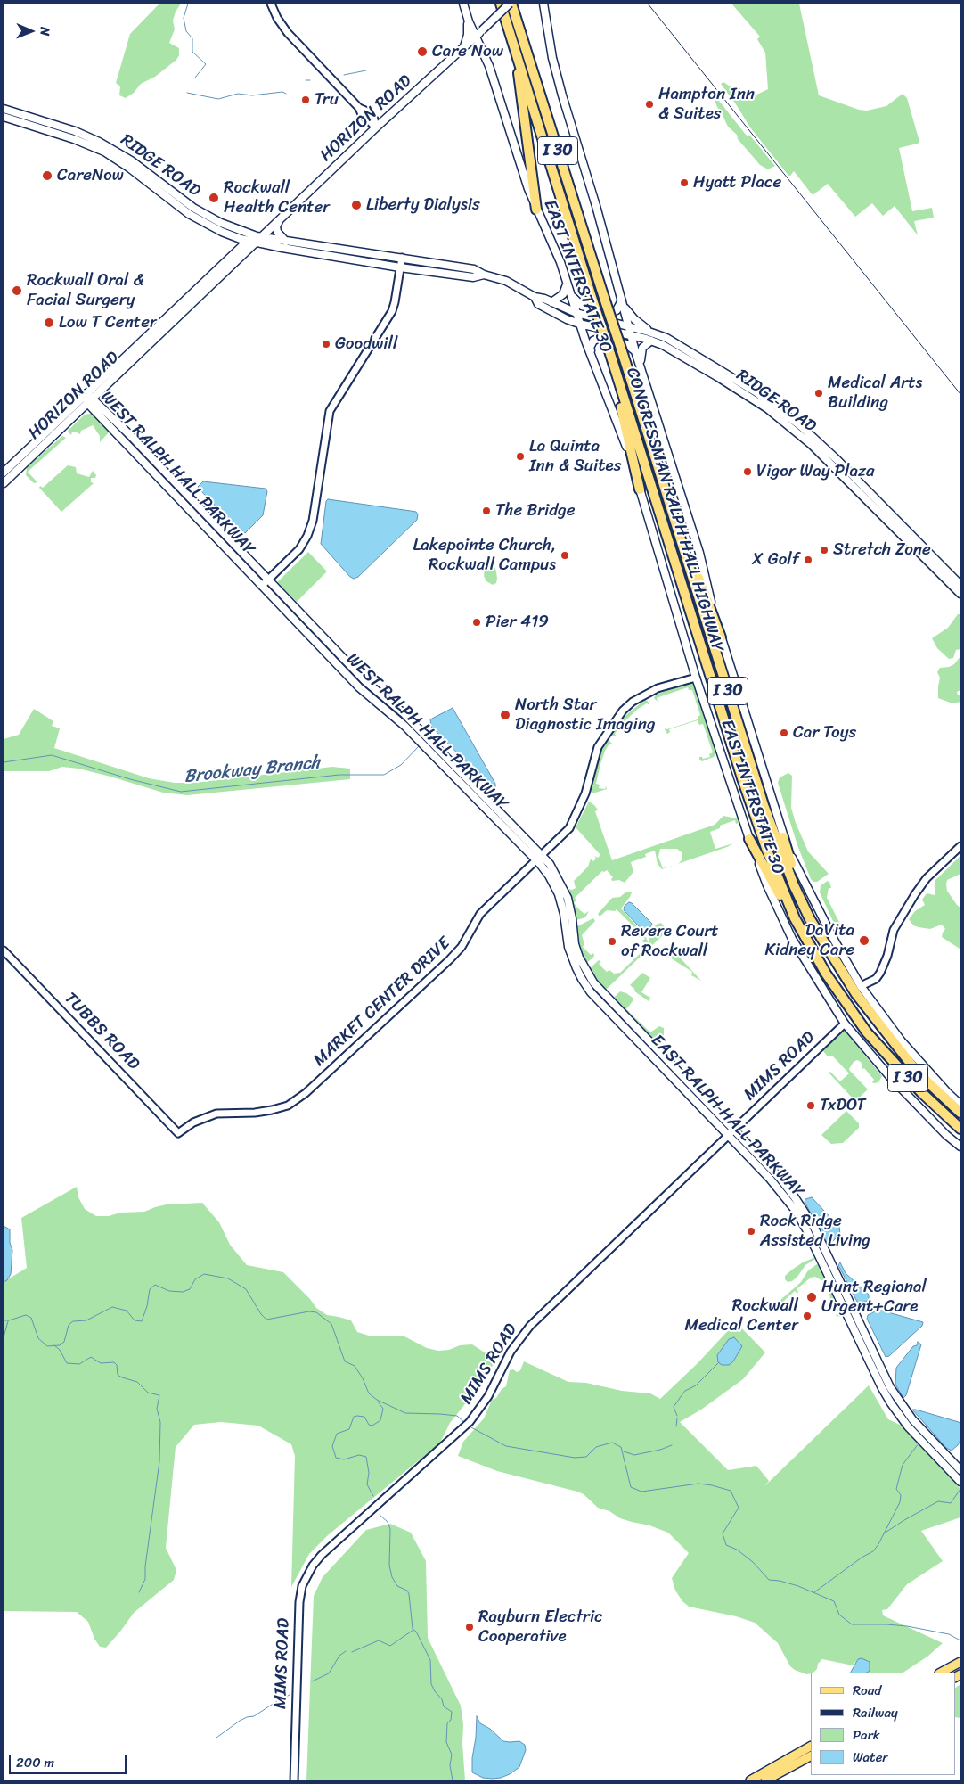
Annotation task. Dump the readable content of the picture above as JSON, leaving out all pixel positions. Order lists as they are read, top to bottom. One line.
{"streets":{"highway":["I 30","CONGRESSMAN RALPH HALL HIGHWAY"],"main road":["HORIZON ROAD","RIDGE ROAD","EAST INTERSTATE 30","WEST RALPH HALL PARKWAY","EAST RALPH HALL PARKWAY"],"street":["MARKET CENTER DRIVE","TUBBS ROAD","MIMS ROAD"]},"crossings":[["HORIZON ROAD","RIDGE ROAD"],["HORIZON ROAD","EAST INTERSTATE 30"],["HORIZON ROAD","WEST RALPH HALL PARKWAY"],["HORIZON ROAD","CONGRESSMAN RALPH HALL HIGHWAY"],["RIDGE ROAD","EAST INTERSTATE 30"],["EAST INTERSTATE 30","MARKET CENTER DRIVE"],["EAST INTERSTATE 30","MIMS ROAD"],["WEST RALPH HALL PARKWAY","MARKET CENTER DRIVE"],["WEST RALPH HALL PARKWAY","EAST RALPH HALL PARKWAY"],["MARKET CENTER DRIVE","TUBBS ROAD"],["MARKET CENTER DRIVE","EAST RALPH HALL PARKWAY"],["MIMS ROAD","EAST RALPH HALL PARKWAY"]],"water":["Brookway Branch"],"places":["Care Now","Tru","Hampton Inn & Suites","CareNow","Hyatt Place","Rockwall Health Center","Liberty Dialysis","Rockwall Oral & Facial Surgery","Low T Center","Goodwill","Medical Arts Building","La Quinta Inn & Suites","Vigor Way Plaza","The Bridge","Stretch Zone","Lakepointe Church, Rockwall Campus","X Golf","Pier 419","North Star Diagnostic Imaging","Car Toys","DaVita Kidney Care","Revere Court of Rockwall","TxDOT","Rock Ridge Assisted Living","Hunt Regional Urgent+Care","Rockwall Medical Center","Rayburn Electric Cooperative"],"legend":["Road","Railway","Park","Water"],"scale_bar":"200 m","north":"right"}
